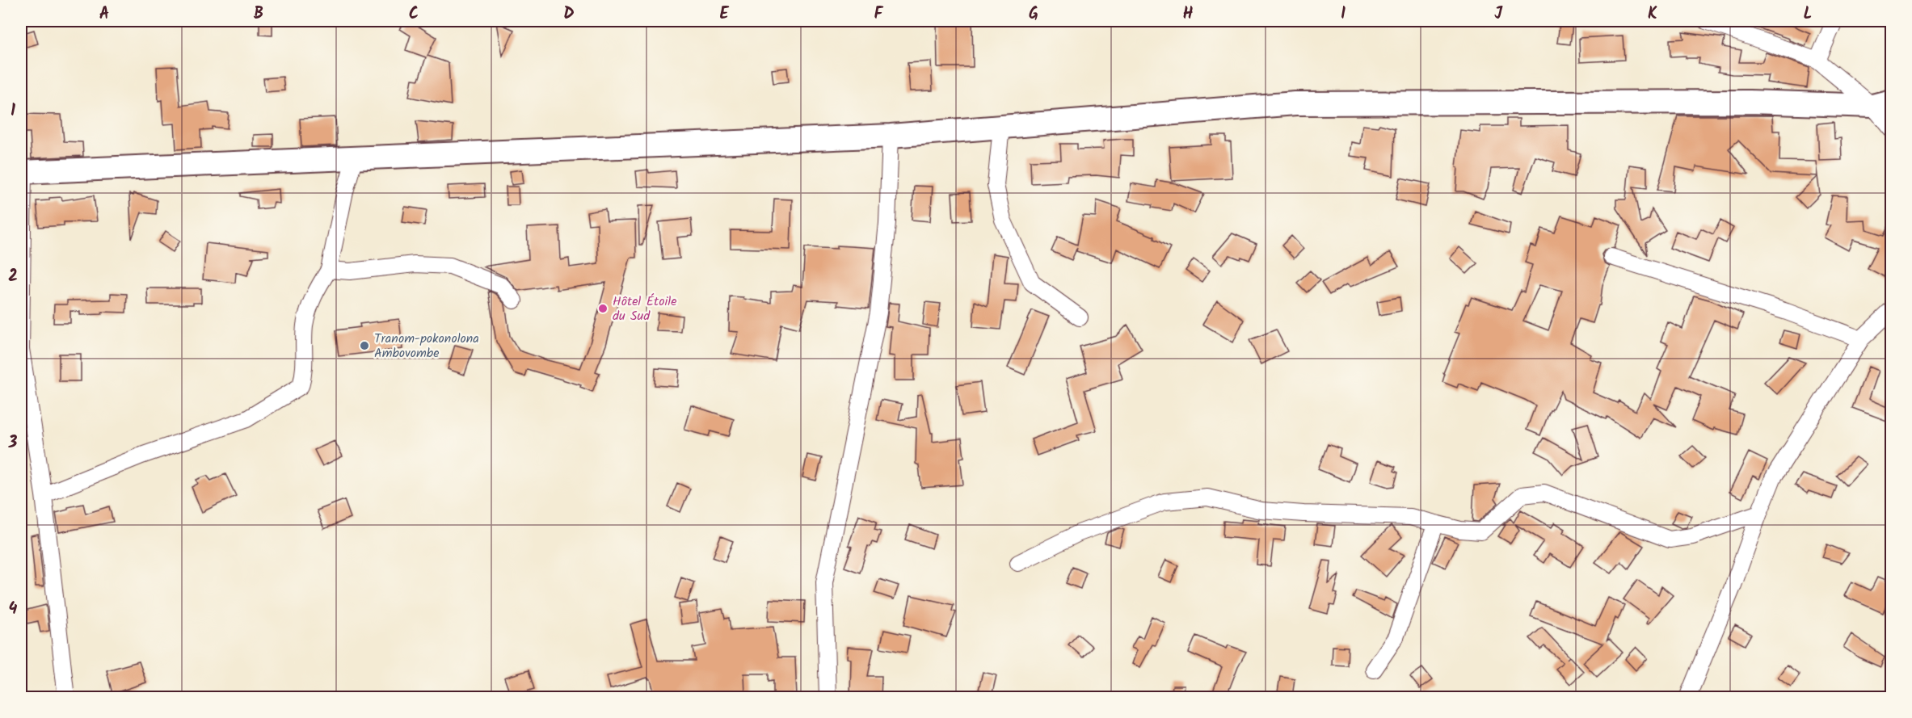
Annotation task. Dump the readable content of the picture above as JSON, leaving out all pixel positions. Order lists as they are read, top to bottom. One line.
{"places":["Hôtel Étoile du Sud","Tranom-pokonolona Ambovombe"],"grid":{"columns":["A","B","C","D","E","F","G","H","I","J","K","L"],"rows":["1","2","3","4"]}}
